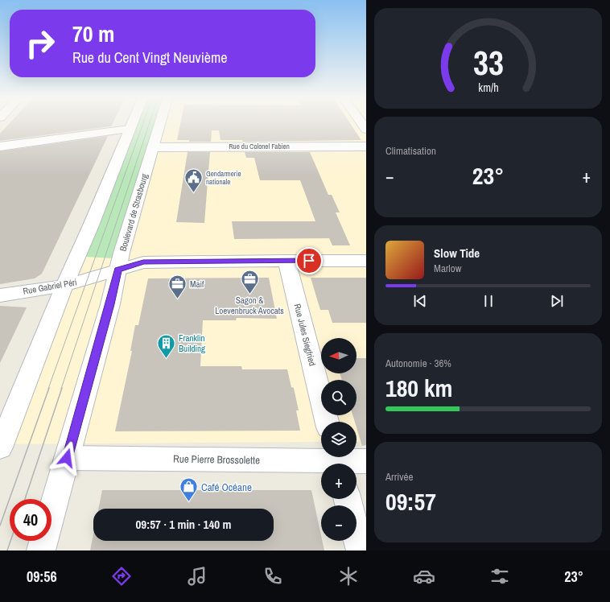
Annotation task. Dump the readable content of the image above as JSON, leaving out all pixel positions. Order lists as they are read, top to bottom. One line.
{"streets":{"street":["Rue du Colonel Fabien","Boulevard de Strasbourg","Rue Gabriel Péri","Rue Jules Siegfried","Rue Pierre Brossolette"]},"crossings":[["Rue du Colonel Fabien","Boulevard de Strasbourg"],["Boulevard de Strasbourg","Rue Gabriel Péri"],["Boulevard de Strasbourg","Rue Pierre Brossolette"],["Rue Gabriel Péri","Rue Jules Siegfried"]],"places":{"public building":["Gendarmerie nationale"],"office":["Sagon & Loevenbruck Avocats","Maif"],"building":["Franklin Building"],"shop":["Café Océane"]},"north":"left","page":{"turn":["70 m","Rue du Cent Vingt Neuvième"],"tile":["Climatisation",["Autonomie · 36%","180 km"],["Arrivée","09:57"]],"heat":["−","23°","+"],"song":["Slow Tide","Marlow"],"map_buttons":["+","−"],"limit":"40","trip":"09:57 · 1 min · 140 m","tabs":["09:56","23°"],"gauge":["33","km/h"]}}
